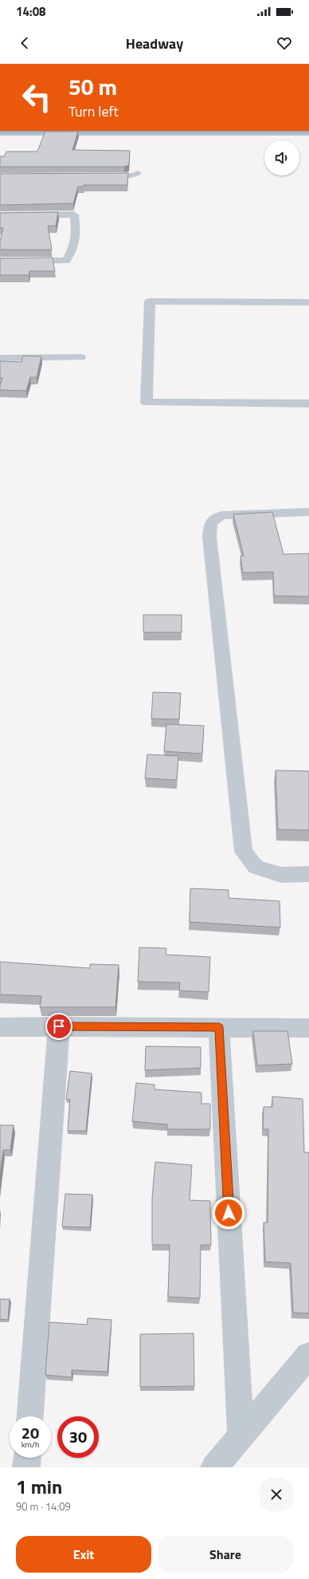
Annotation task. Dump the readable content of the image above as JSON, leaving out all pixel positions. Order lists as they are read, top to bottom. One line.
{"page":{"status":"14:08","header":"Headway","turn":["50 m","Turn left"],"speed":"20 km/h","limit":"30","heading":["1 min","90 m · 14:09"],"buttons":["Exit","Share"]}}
